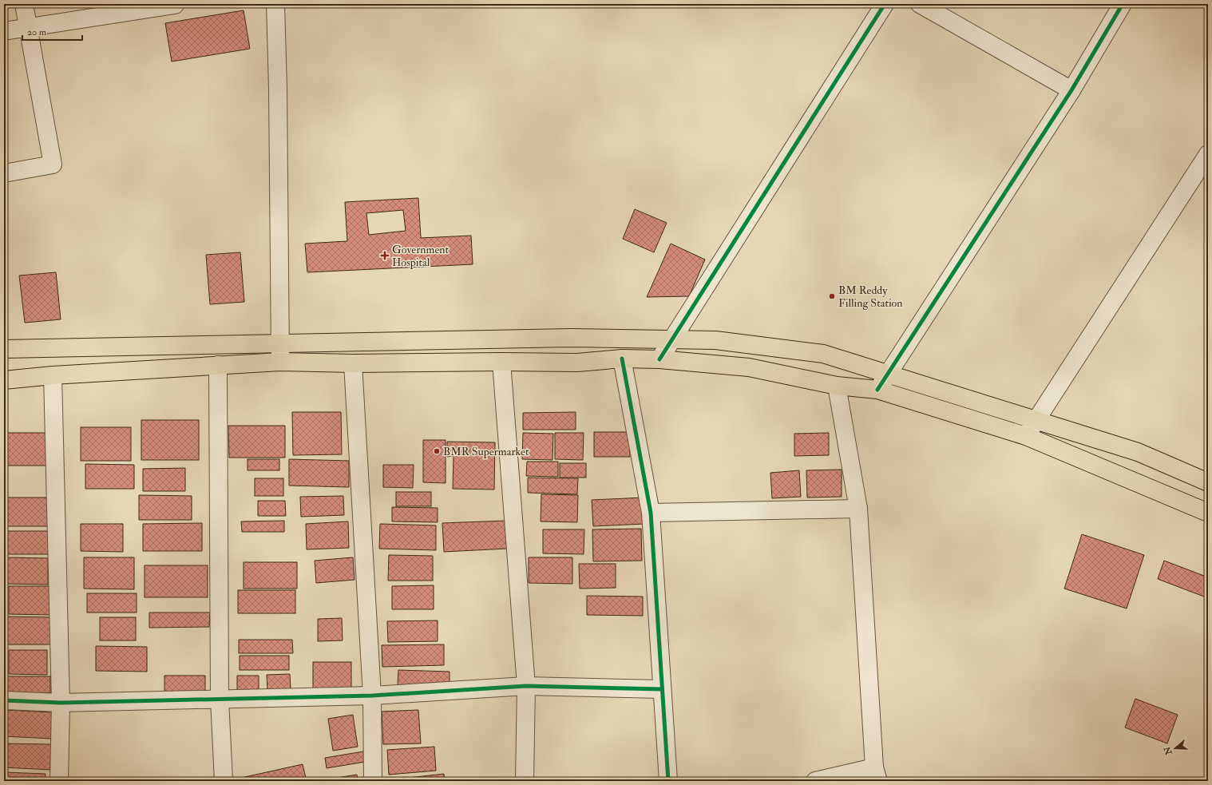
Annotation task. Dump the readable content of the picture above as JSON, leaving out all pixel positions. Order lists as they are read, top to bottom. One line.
{"places":{"health":["Government Hospital"],"other":["BM Reddy Filling Station","BMR Supermarket"]},"scale_bar":"20 m","north":"left"}
